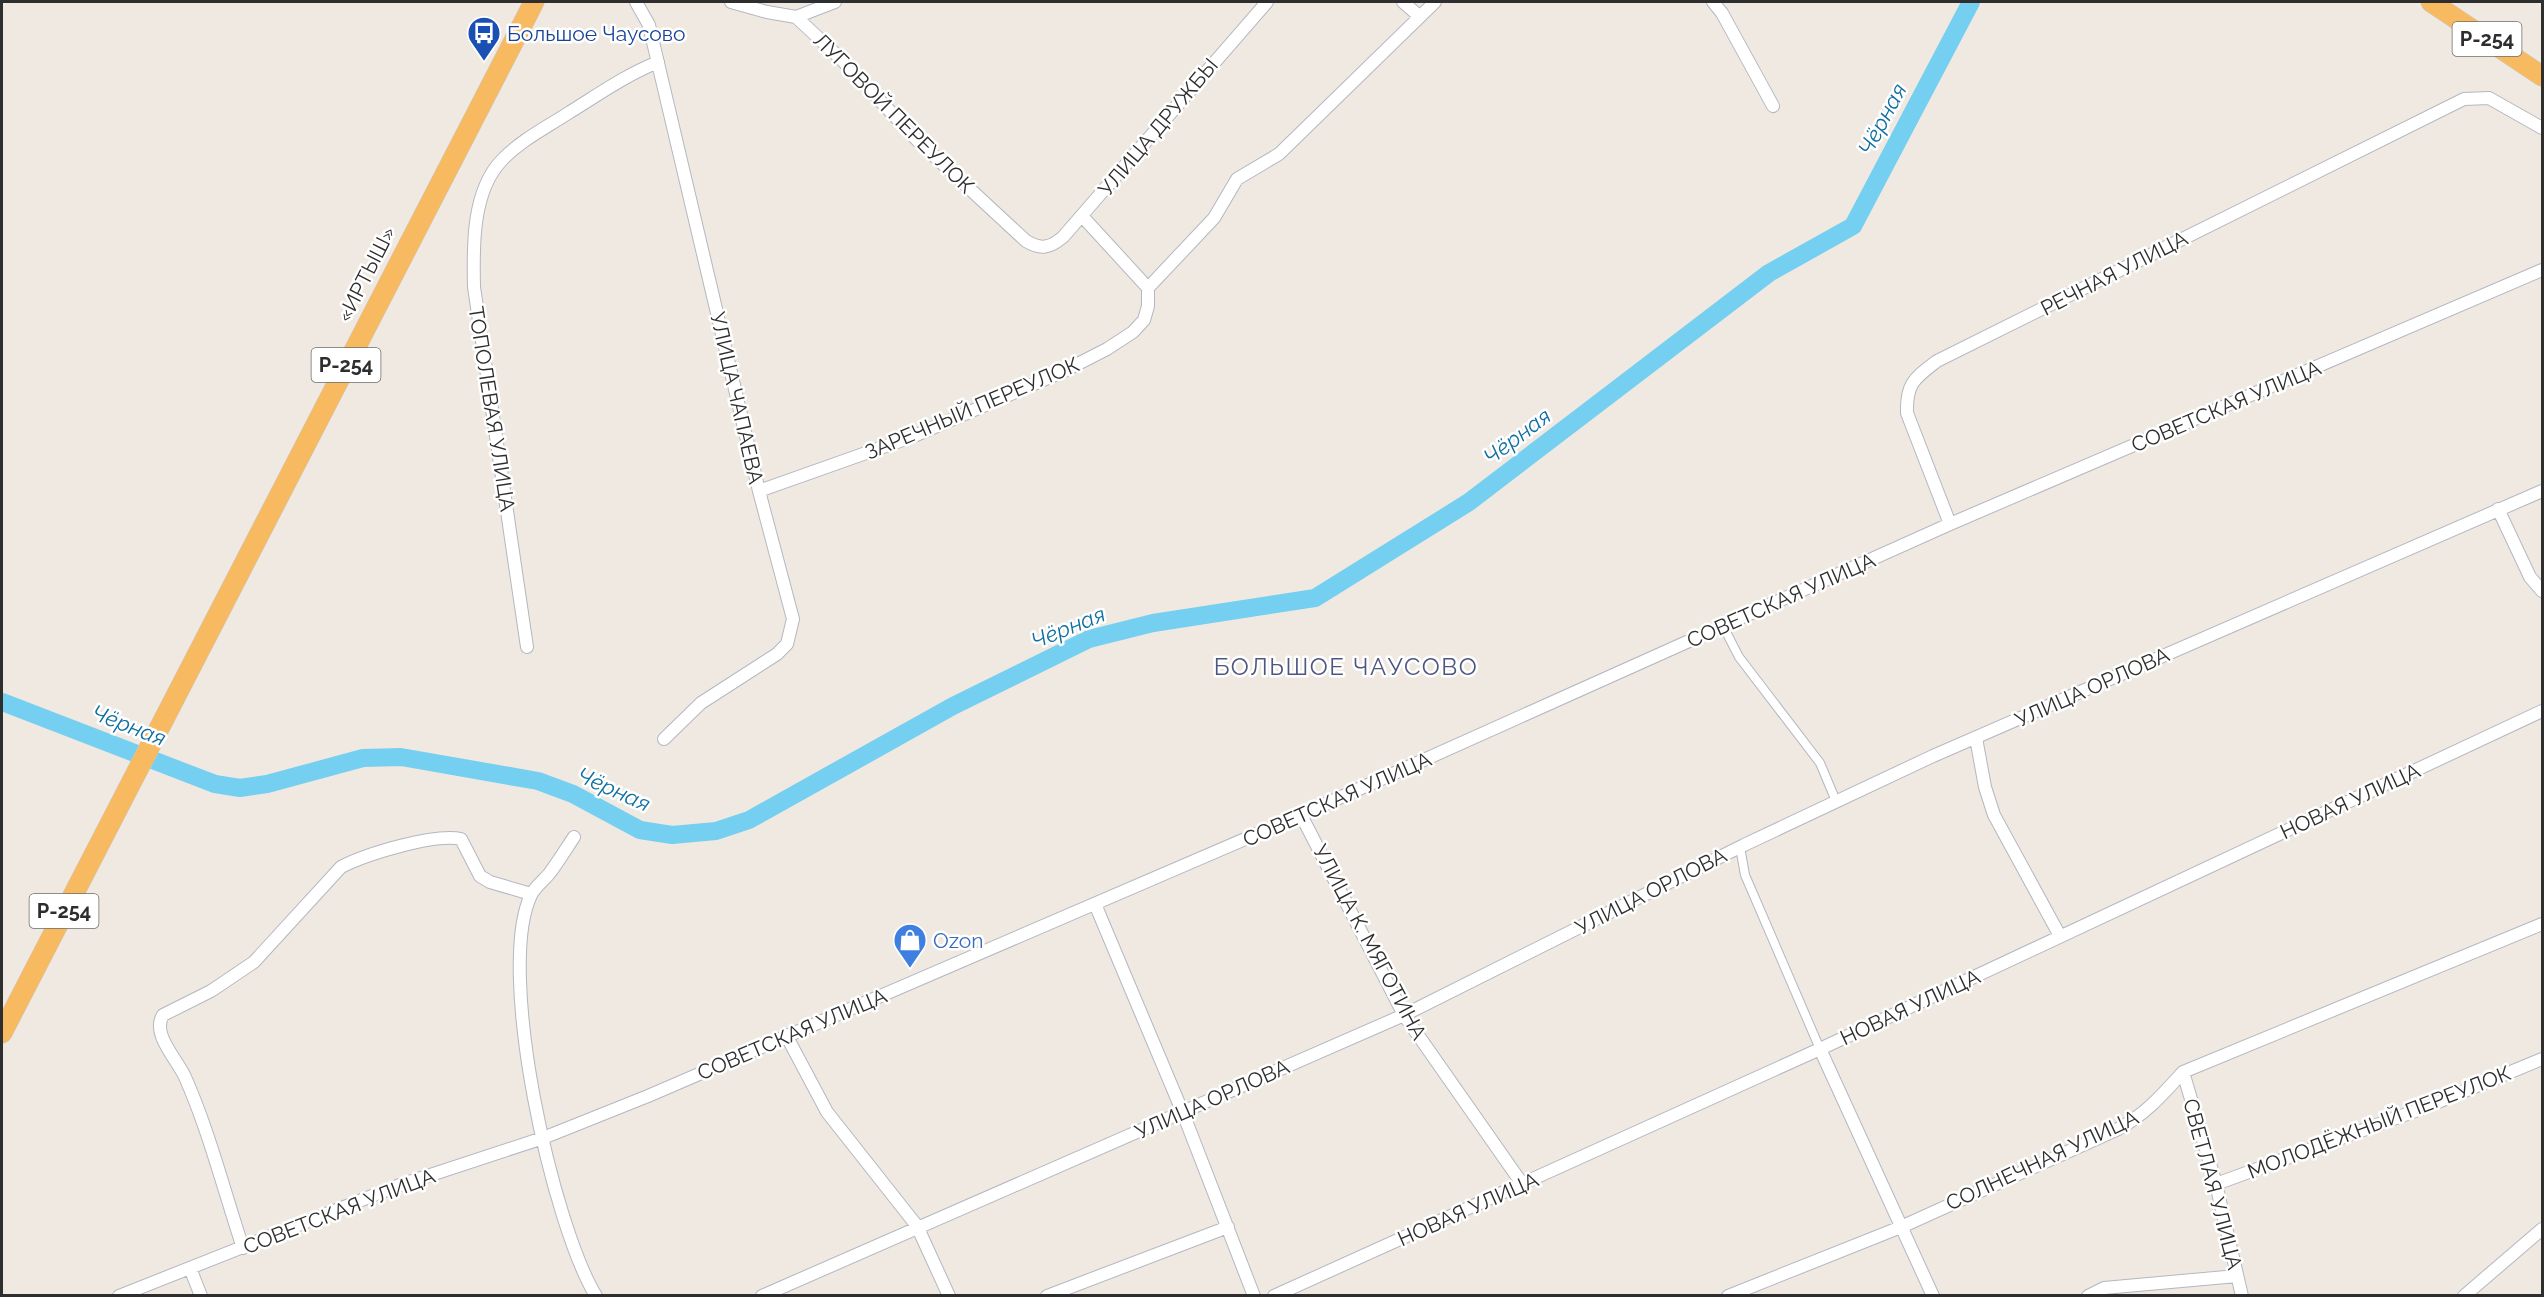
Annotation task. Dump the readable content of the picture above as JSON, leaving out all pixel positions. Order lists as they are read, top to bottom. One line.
{"streets":{"highway":["Р-254","«ИРТЫШ»"],"street":["ЛУГОВОЙ ПЕРЕУЛОК","УЛИЦА ДРУЖБЫ","РЕЧНАЯ УЛИЦА","УЛИЦА ЧАПАЕВА","СОВЕТСКАЯ УЛИЦА","ЗАРЕЧНЫЙ ПЕРЕУЛОК","ТОПОЛЕВАЯ УЛИЦА","УЛИЦА ОРЛОВА","НОВАЯ УЛИЦА","УЛИЦА К. МЯГОТИНА","МОЛОДЁЖНЫЙ ПЕРЕУЛОК","СОЛНЕЧНАЯ УЛИЦА","СВЕТЛАЯ УЛИЦА"]},"crossings":[["ЛУГОВОЙ ПЕРЕУЛОК","УЛИЦА ДРУЖБЫ"],["РЕЧНАЯ УЛИЦА","СОВЕТСКАЯ УЛИЦА"],["УЛИЦА ЧАПАЕВА","ЗАРЕЧНЫЙ ПЕРЕУЛОК"],["УЛИЦА ЧАПАЕВА","ТОПОЛЕВАЯ УЛИЦА"],["СОВЕТСКАЯ УЛИЦА","УЛИЦА К. МЯГОТИНА"],["УЛИЦА ОРЛОВА","УЛИЦА К. МЯГОТИНА"],["НОВАЯ УЛИЦА","УЛИЦА К. МЯГОТИНА"],["МОЛОДЁЖНЫЙ ПЕРЕУЛОК","СВЕТЛАЯ УЛИЦА"],["СОЛНЕЧНАЯ УЛИЦА","СВЕТЛАЯ УЛИЦА"]],"districts":["БОЛЬШОЕ ЧАУСОВО"],"water":["Чёрная"],"places":{"bus stop":["Большое Чаусово"],"shop":["Ozon"]}}
